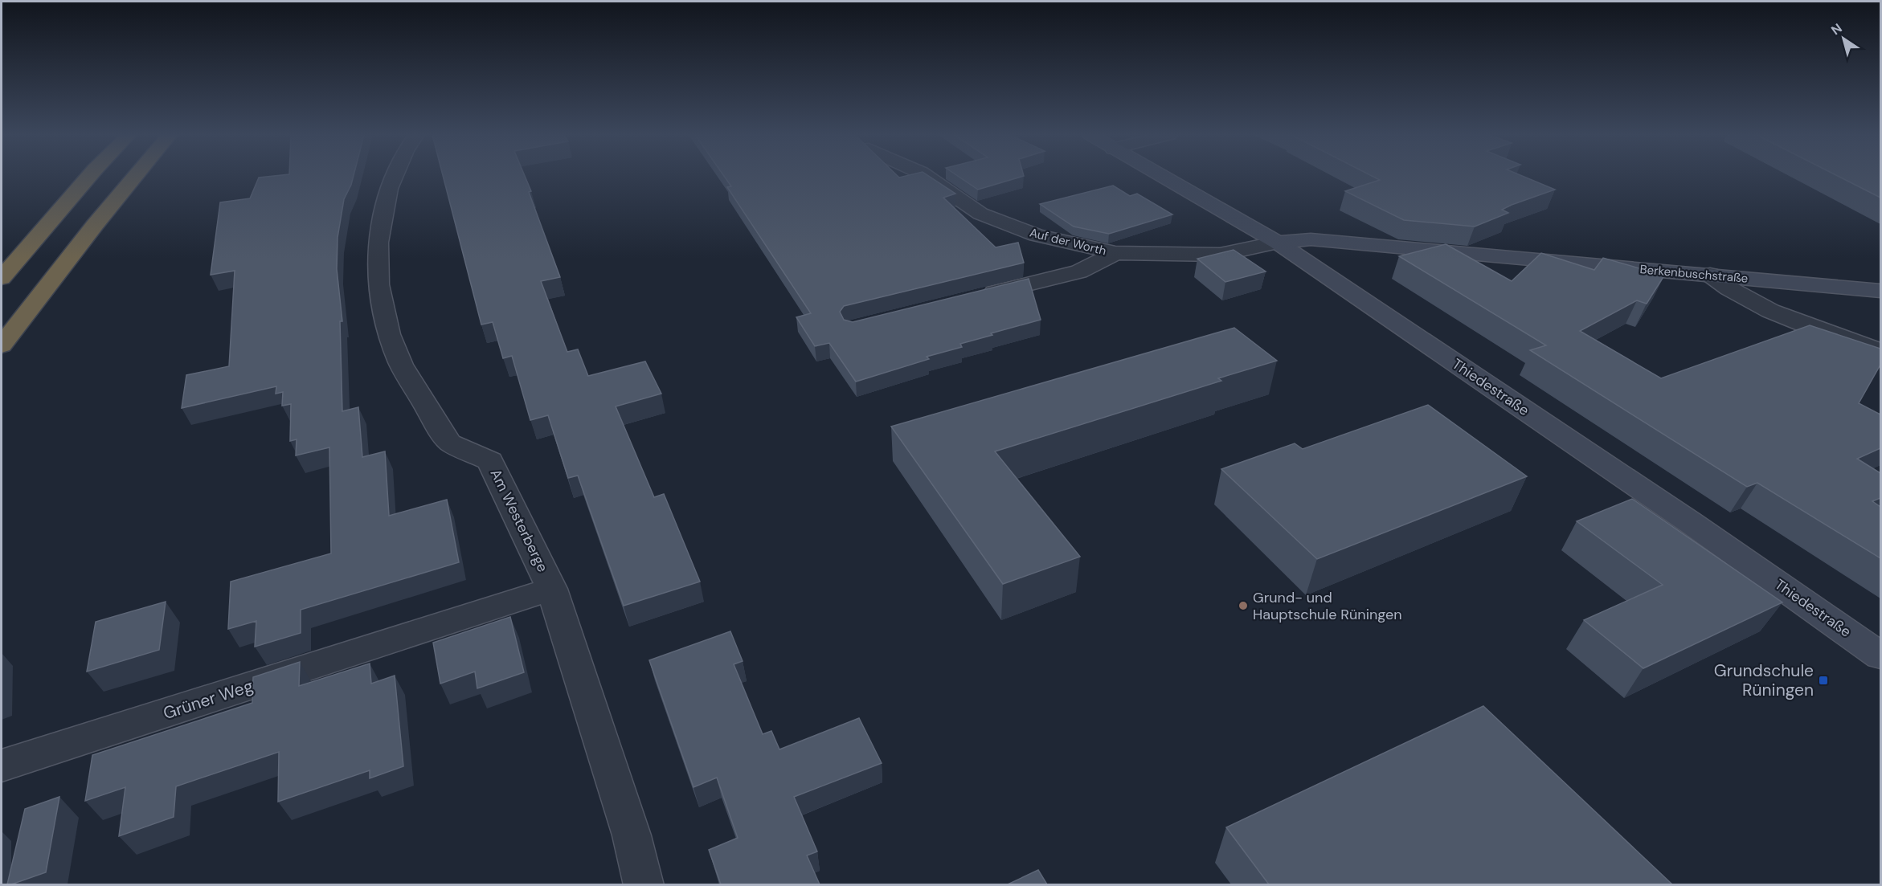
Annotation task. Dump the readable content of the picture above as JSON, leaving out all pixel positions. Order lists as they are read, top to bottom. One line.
{"streets":{"street":["Auf der Worth","Berkenbuschstraße","Thiedestraße","Am Westerberge","Grüner Weg"]},"crossings":[["Auf der Worth","Berkenbuschstraße"],["Auf der Worth","Thiedestraße"],["Berkenbuschstraße","Thiedestraße"],["Am Westerberge","Grüner Weg"]],"places":{"other":["Grund- und Hauptschule Rüningen"],"transit":["Grundschule Rüningen"]},"north":"top left"}
